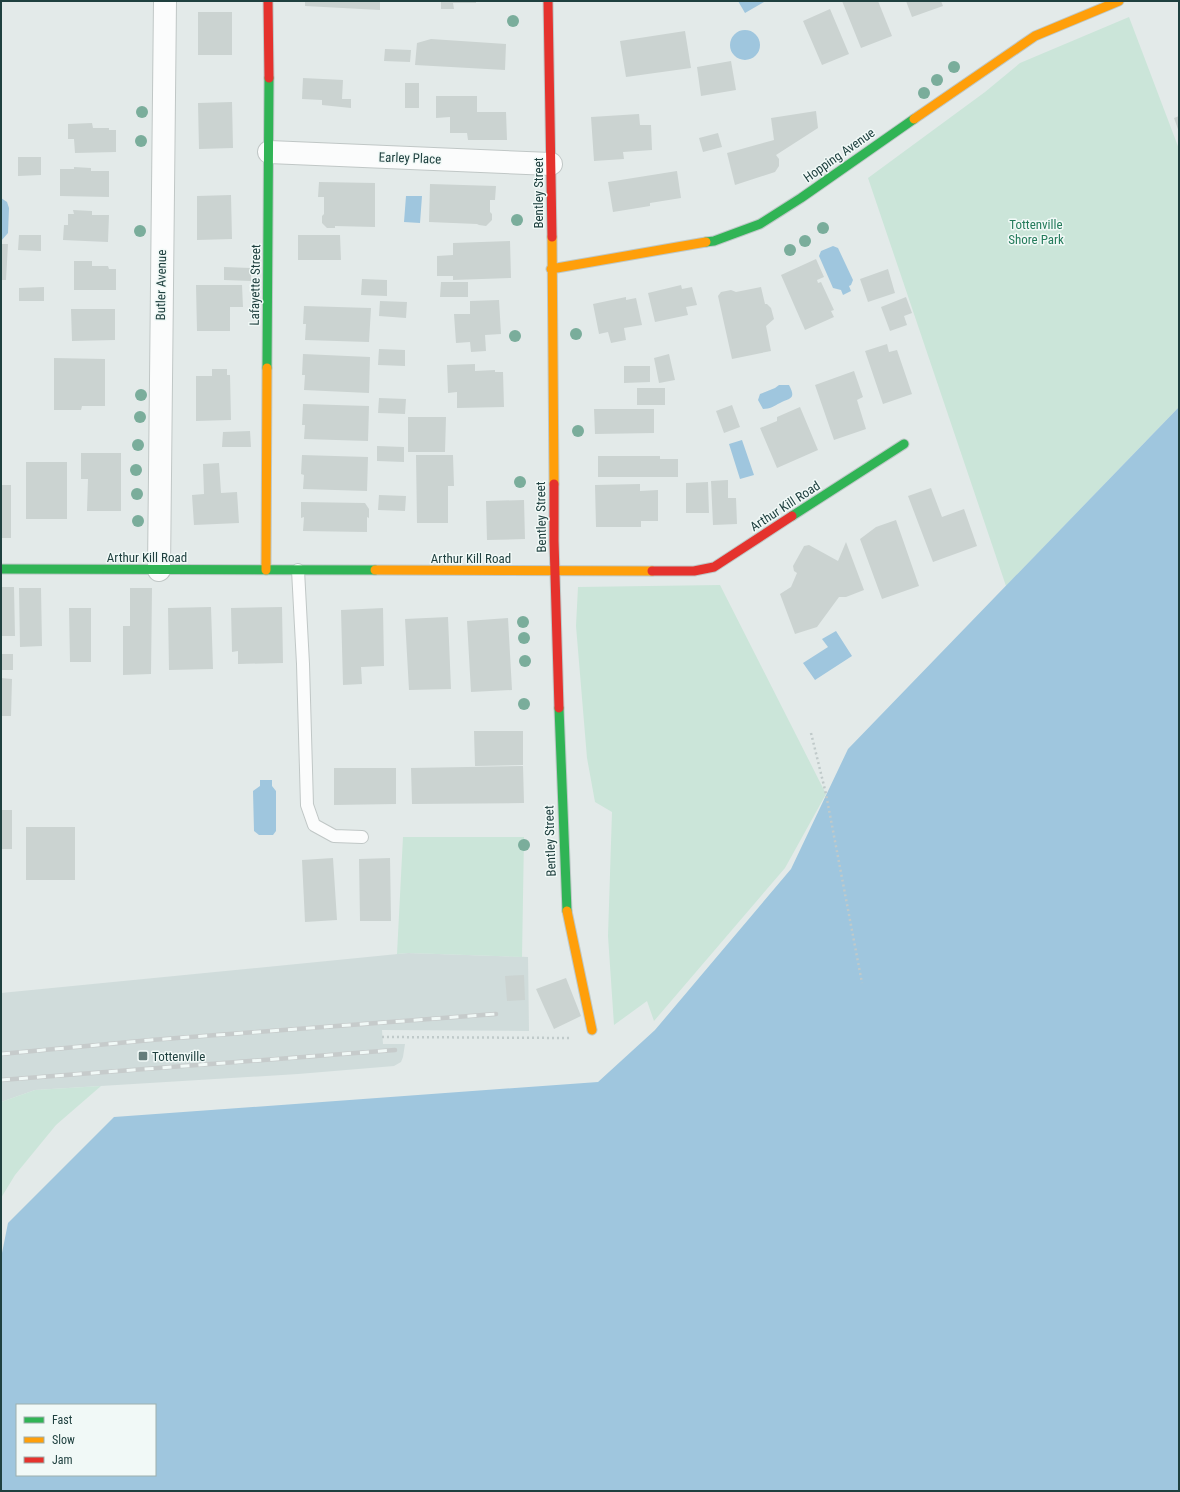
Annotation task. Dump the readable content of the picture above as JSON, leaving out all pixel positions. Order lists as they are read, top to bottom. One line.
{"streets":{"street":["Hopping Avenue","Earley Place","Bentley Street","Butler Avenue","Lafayette Street","Arthur Kill Road"]},"crossings":[["Hopping Avenue","Bentley Street"],["Earley Place","Bentley Street"],["Earley Place","Lafayette Street"],["Bentley Street","Arthur Kill Road"],["Butler Avenue","Arthur Kill Road"],["Lafayette Street","Arthur Kill Road"]],"parks":["Tottenville Shore Park"],"places":{"transit":["Tottenville"]},"legend":["Fast","Slow","Jam"]}
